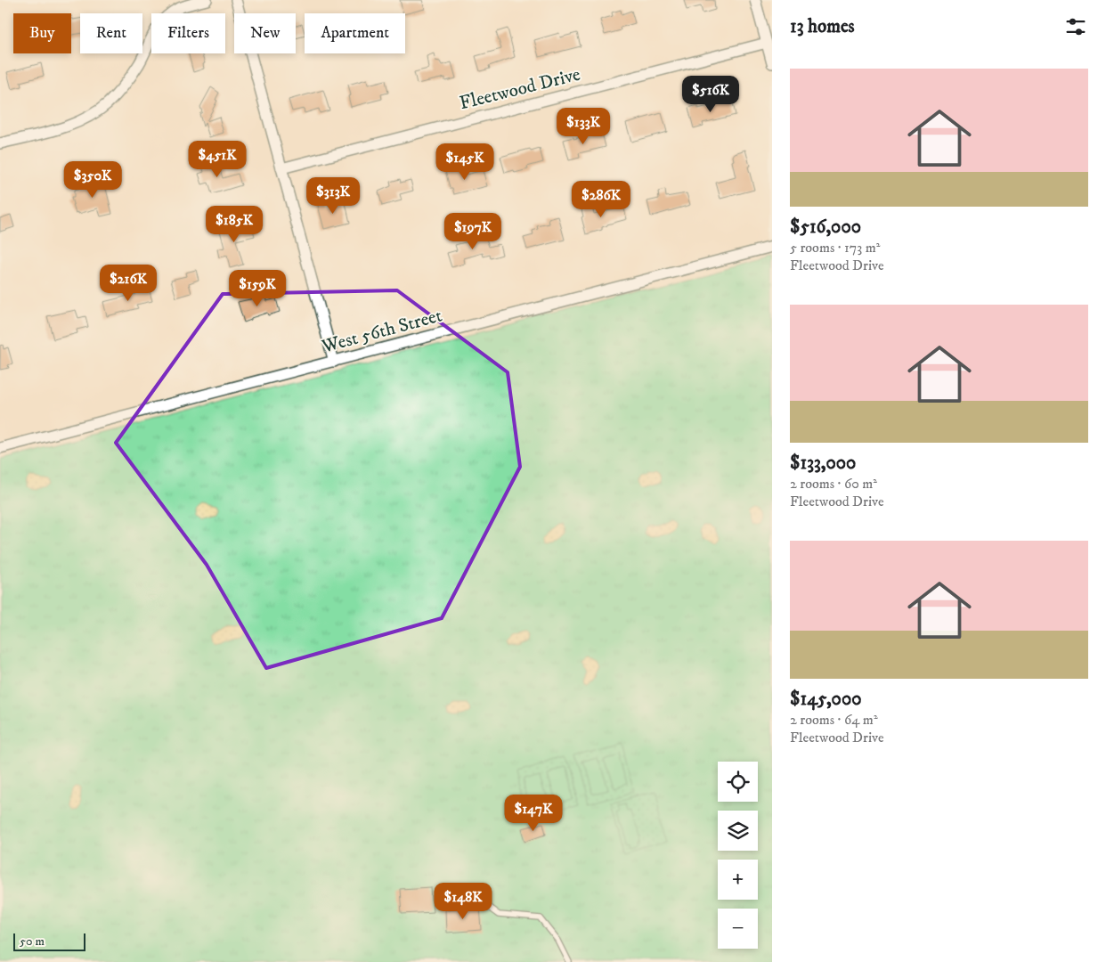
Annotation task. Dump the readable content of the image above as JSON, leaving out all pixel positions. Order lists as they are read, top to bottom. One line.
{"streets":{"street":["Fleetwood Drive","West 56th Street"]},"scale_bar":"50 m","page":{"heading":"13 homes","chip":["Buy","Rent","Filters","New","Apartment"],"list":[{"name":"$516,000","note":"5 rooms · 173 m² · Fleetwood Drive"},{"name":"$133,000","note":"2 rooms · 60 m² · Fleetwood Drive"},{"name":"$145,000","note":"2 rooms · 64 m² · Fleetwood Drive"}],"price":["$516K","$133K","$451K","$145K","$350K","$313K","$286K","$185K","$197K","$216K","$159K","$147K","$148K"],"map_buttons":["+","−"],"scale":"50 m"}}
